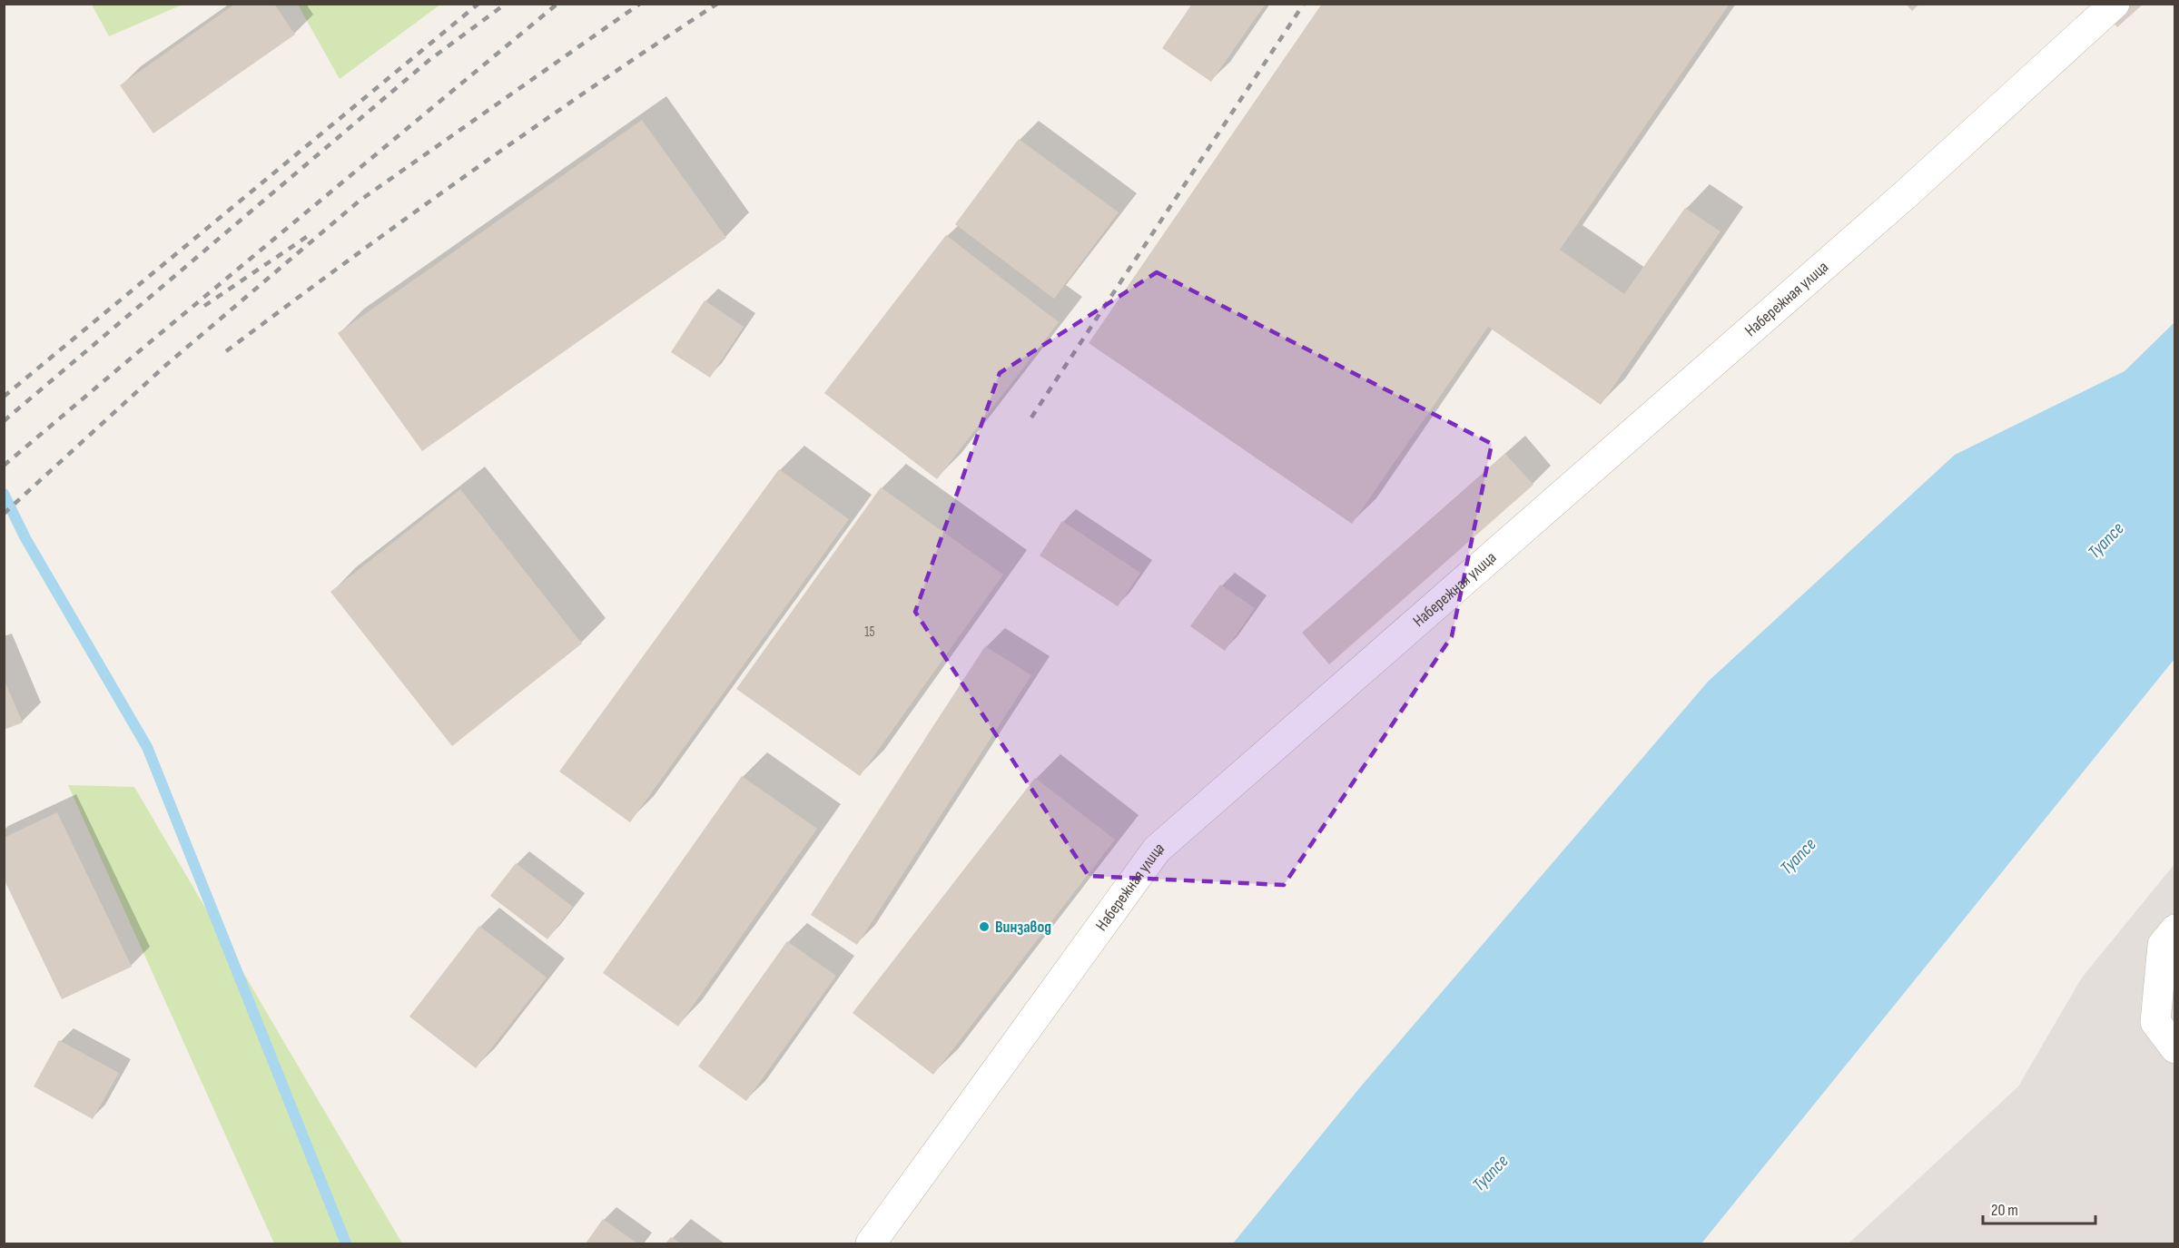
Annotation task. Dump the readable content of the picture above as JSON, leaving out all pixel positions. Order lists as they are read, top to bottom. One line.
{"streets":{"street":["Набережная улица"]},"water":["Туапсе"],"places":["Винзавод"],"house_numbers":["15"],"scale_bar":"20 m"}
